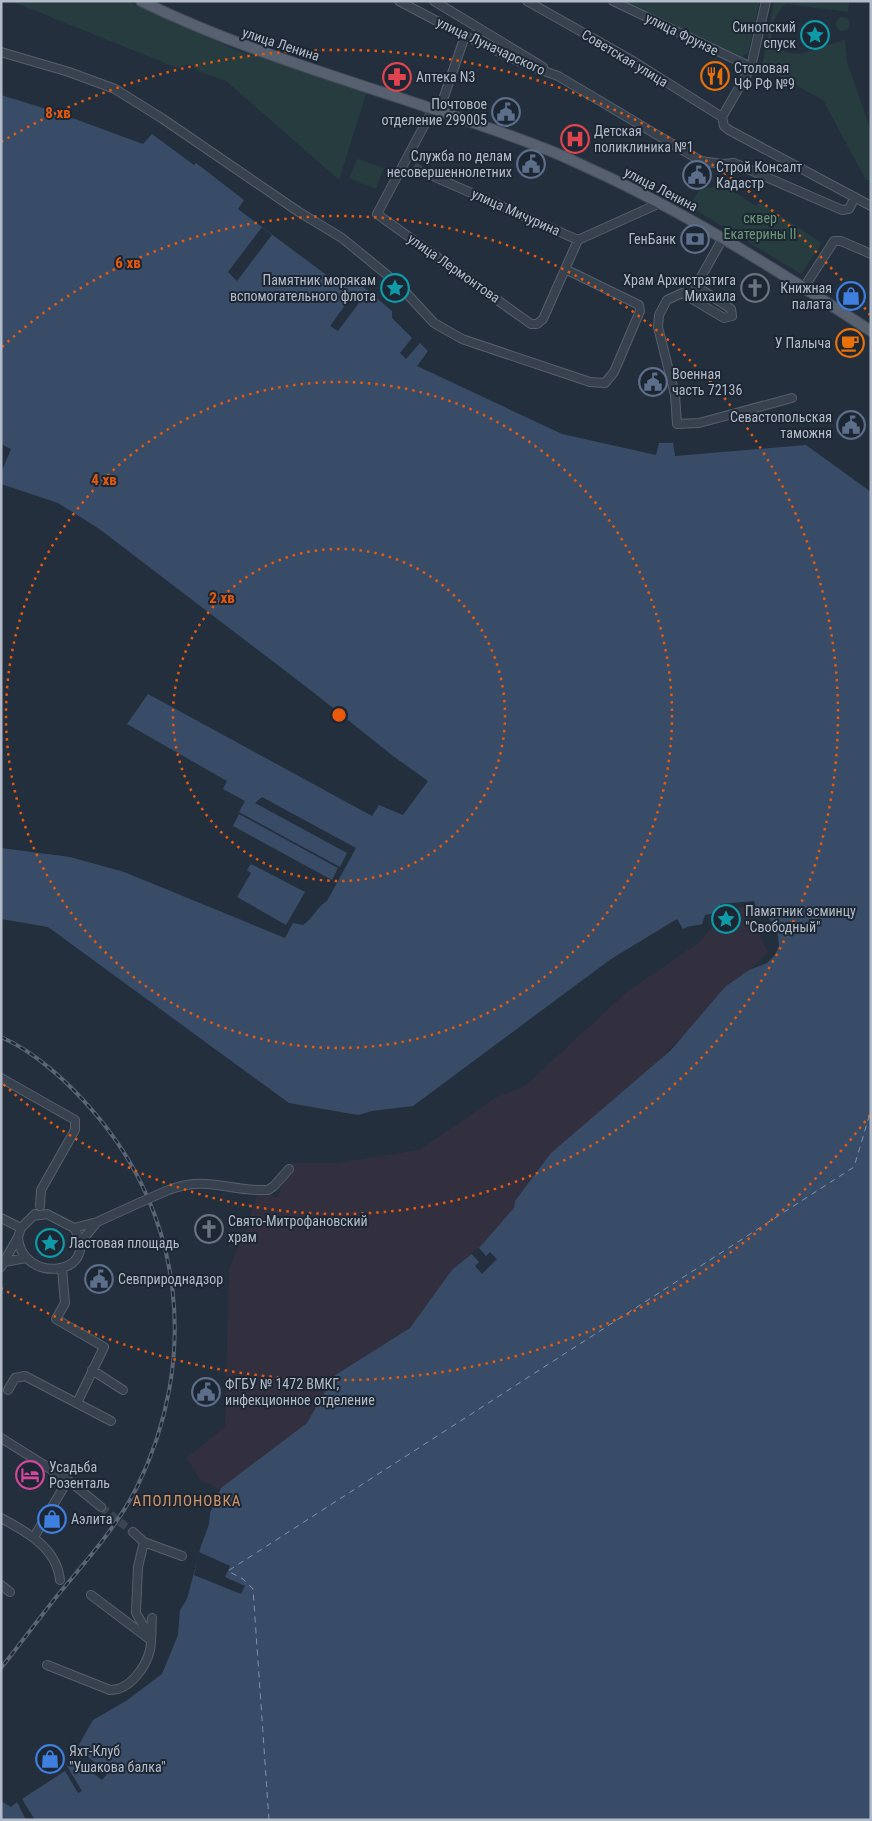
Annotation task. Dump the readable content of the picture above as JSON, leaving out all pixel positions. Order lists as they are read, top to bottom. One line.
{"streets":{"main road":["улица Ленина"],"street":["улица Фрунзе","улица Луначарского","Советская улица","улица Мичурина","улица Лермонтова"]},"crossings":[["улица Луначарского","Советская улица"]],"districts":["АПОЛЛОНОВКА"],"parks":["cквер Екатерины II"],"places":{"place":["Синопский спуск","Памятник морякам вспомогательного флота","Памятник эсминцу \"Свободный\"","Ластовая площадь"],"restaurant":["Столовая ЧФ РФ №9"],"pharmacy":["Аптека N3"],"public building":["Почтовое отделение 299005","Служба по делам несовершеннолетних","Строй Консалт Кадастр","Военная часть 72136","Севастопольская таможня","Севприроднадзор","ФГБУ № 1472 ВМКГ, инфекционное отделение"],"hospital":["Детская поликлиника №1"],"bank":["ГенБанк"],"church":["Храм Архистратига Михаила","Свято-Митрофановский храм"],"shop":["Книжная палата","Аэлита","Яхт-Клуб \"Ушакова балка\""],"cafe":["У Палыча"],"hotel":["Усадьба Розенталь"]},"rings":["8 хв","6 хв","4 хв","2 хв"]}
